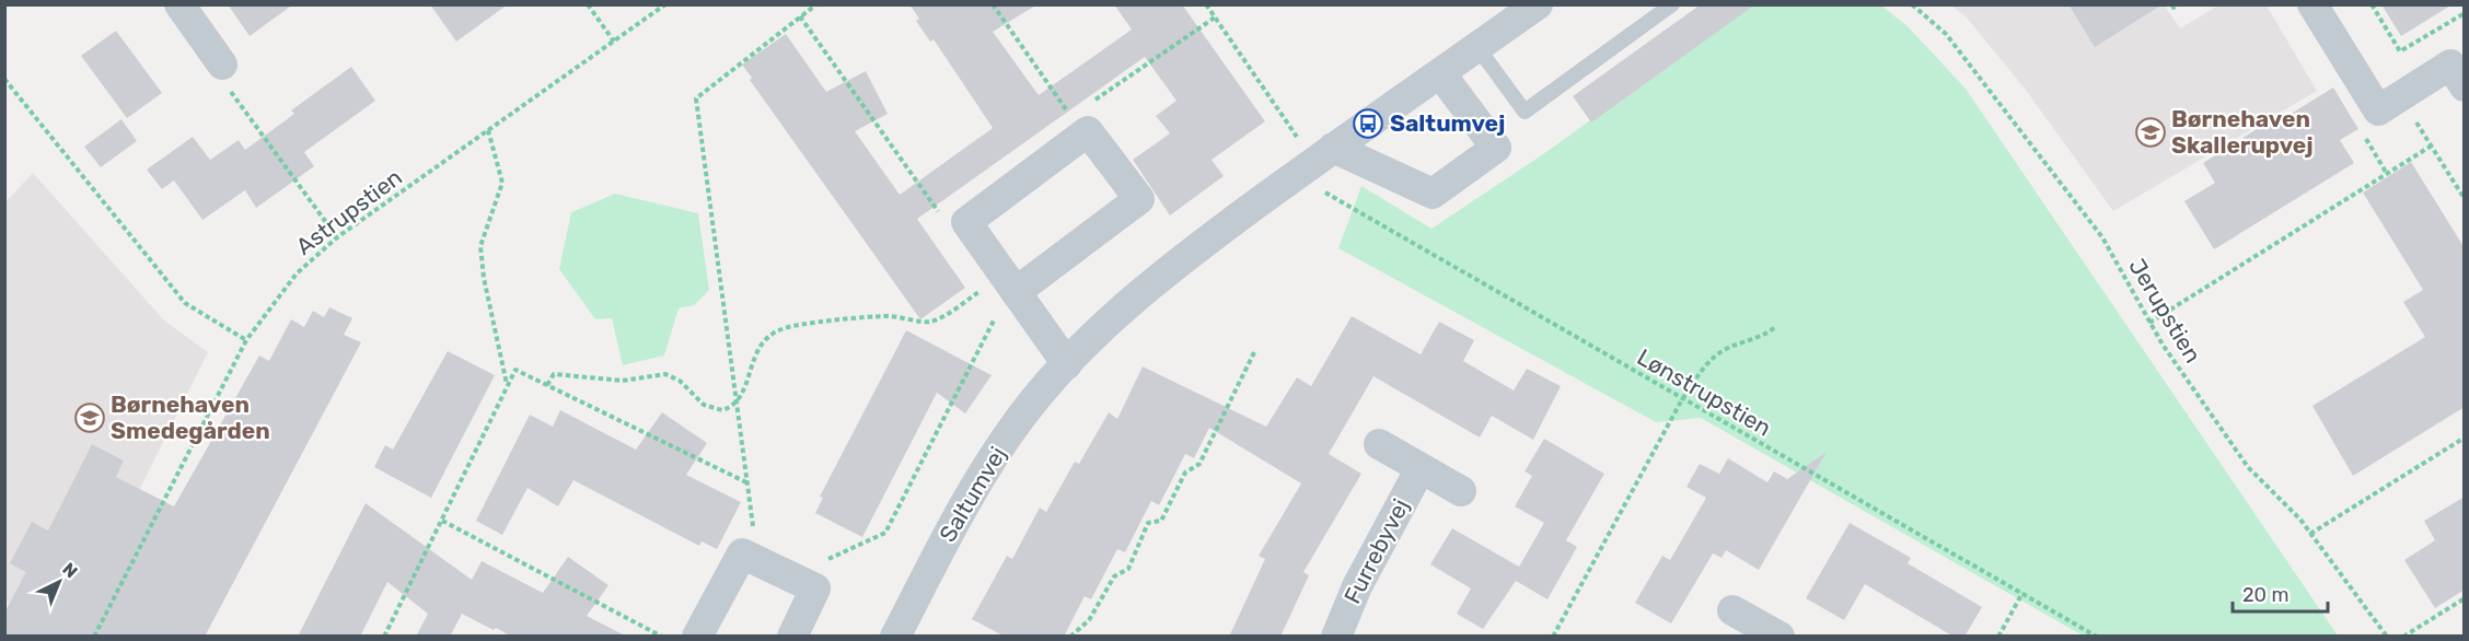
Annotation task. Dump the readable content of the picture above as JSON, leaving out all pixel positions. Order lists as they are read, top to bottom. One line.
{"streets":{"street":["Saltumvej","Furrebyvej"],"path":["Astrupstien","Jerupstien","Lønstrupstien"]},"crossings":[["Lønstrupstien","Saltumvej"]],"places":{"bus stop":["Saltumvej"],"school or university":["Børnehaven Skallerupvej","Børnehaven Smedegården"]},"scale_bar":"20 m","north":"top right"}
